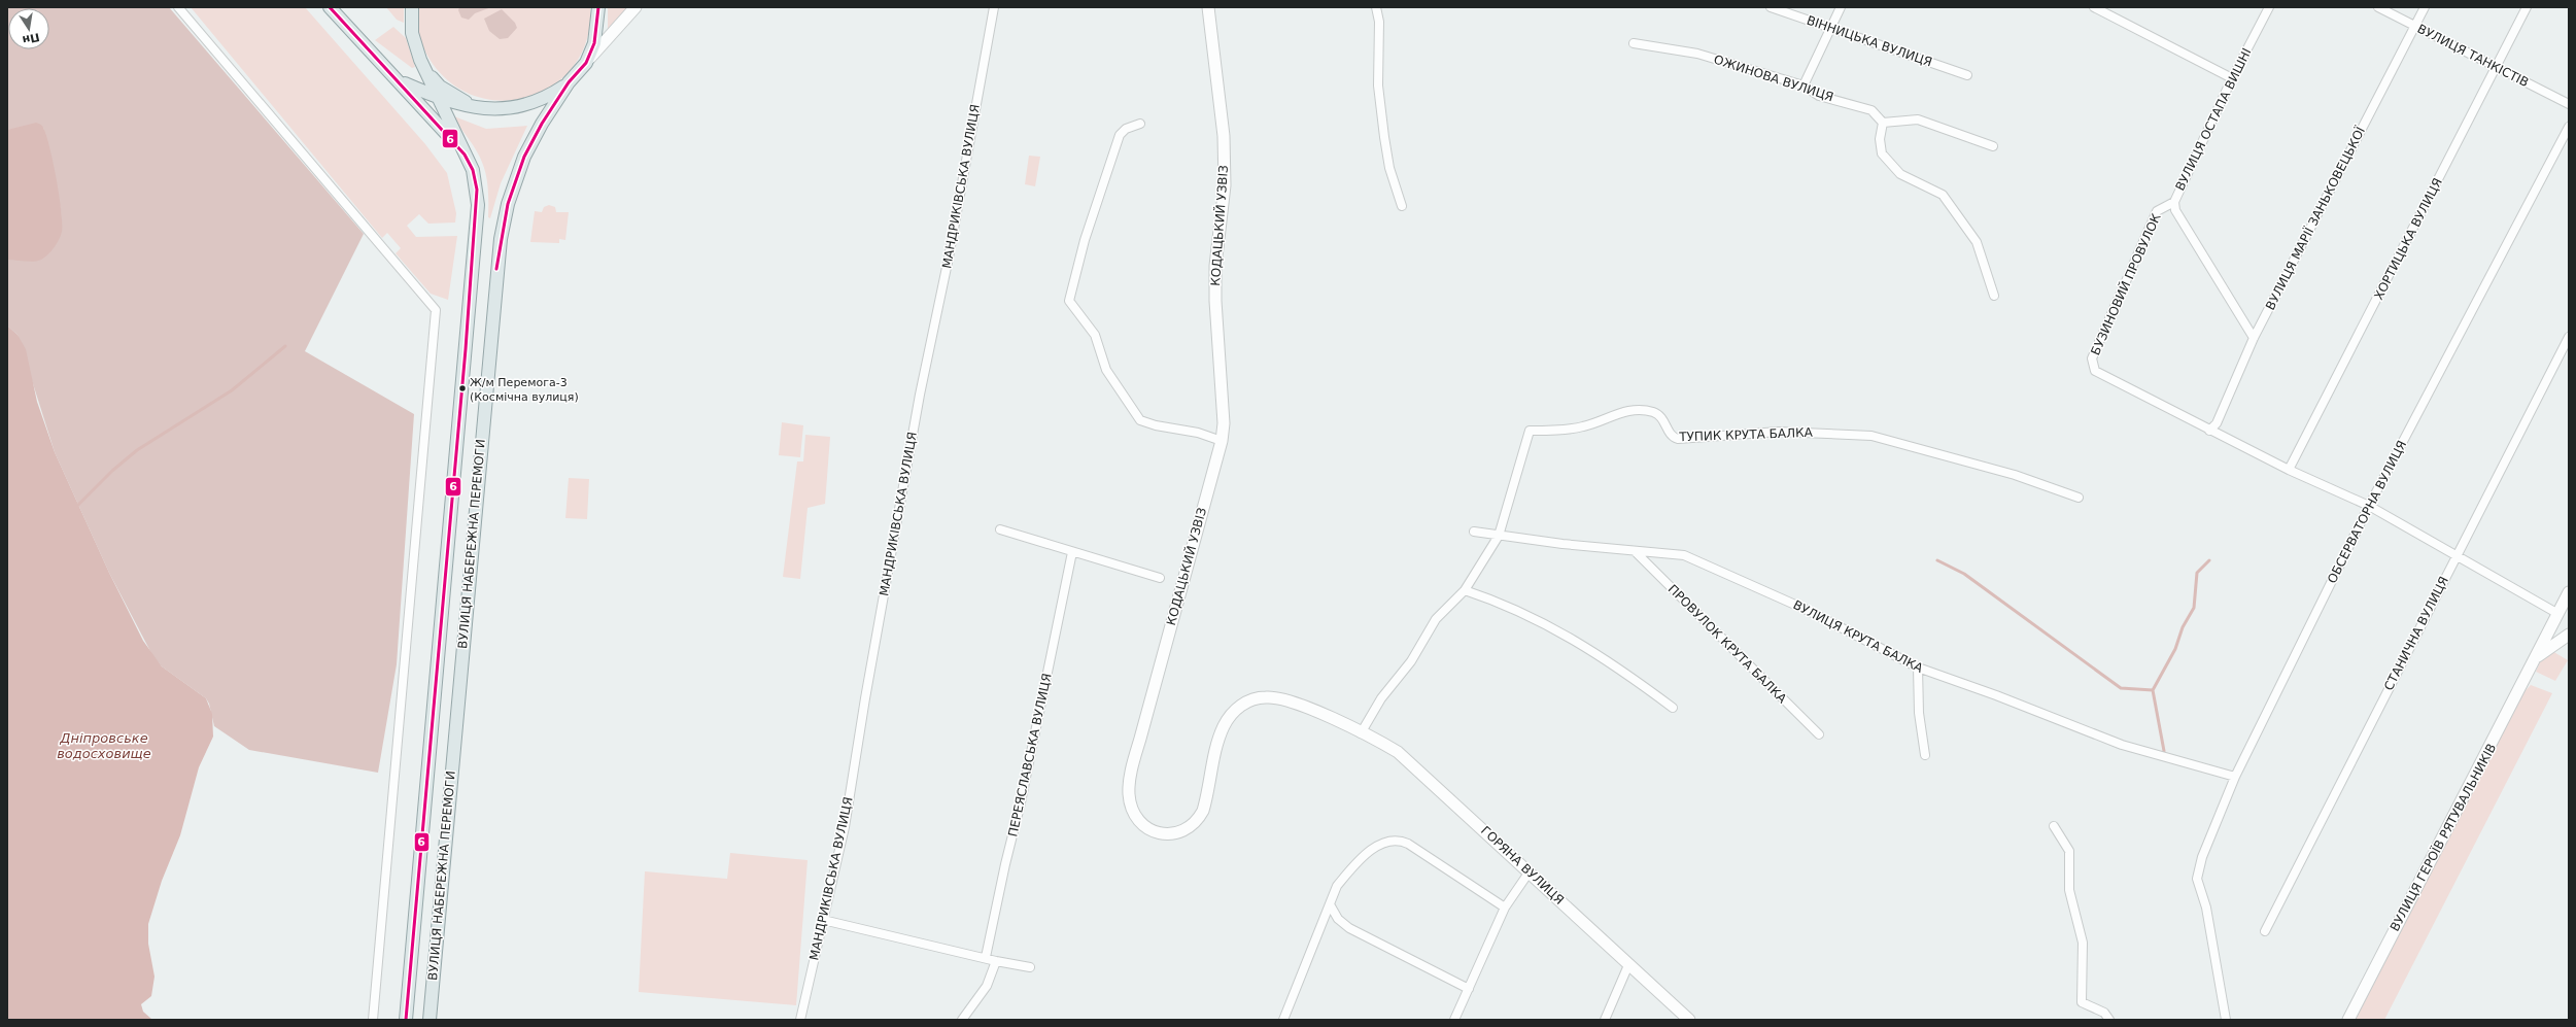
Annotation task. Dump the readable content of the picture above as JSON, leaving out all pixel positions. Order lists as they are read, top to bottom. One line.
{"streets":{"main road":["ВУЛИЦЯ НАБЕРЕЖНА ПЕРЕМОГИ"],"street":["ВІННИЦЬКА ВУЛИЦЯ","ВУЛИЦЯ ТАНКІСТІВ","ОЖИНОВА ВУЛИЦЯ","ВУЛИЦЯ ОСТАПА ВИШНІ","МАНДРИКІВСЬКА ВУЛИЦЯ","ВУЛИЦЯ МАРІЇ ЗАНЬКОВЕЦЬКОЇ","КОДАЦЬКИЙ УЗВІЗ","ХОРТИЦЬКА ВУЛИЦЯ","БУЗИНОВИЙ ПРОВУЛОК","ТУПИК КРУТА БАЛКА","ОБСЕРВАТОРНА ВУЛИЦЯ","СТАНИЧНА ВУЛИЦЯ","ВУЛИЦЯ КРУТА БАЛКА","ПРОВУЛОК КРУТА БАЛКА","ПЕРЕЯСЛАВСЬКА ВУЛИЦЯ","ВУЛИЦЯ ГЕРОЇВ РЯТУВАЛЬНИКІВ","ГОРЯНА ВУЛИЦЯ"]},"crossings":[["ВУЛИЦЯ ТАНКІСТІВ","ВУЛИЦЯ МАРІЇ ЗАНЬКОВЕЦЬКОЇ"],["ВУЛИЦЯ ТАНКІСТІВ","ХОРТИЦЬКА ВУЛИЦЯ"],["ВУЛИЦЯ ОСТАПА ВИШНІ","ВУЛИЦЯ МАРІЇ ЗАНЬКОВЕЦЬКОЇ"],["ВУЛИЦЯ ОСТАПА ВИШНІ","БУЗИНОВИЙ ПРОВУЛОК"],["ВУЛИЦЯ МАРІЇ ЗАНЬКОВЕЦЬКОЇ","БУЗИНОВИЙ ПРОВУЛОК"],["КОДАЦЬКИЙ УЗВІЗ","ГОРЯНА ВУЛИЦЯ"],["ХОРТИЦЬКА ВУЛИЦЯ","БУЗИНОВИЙ ПРОВУЛОК"],["БУЗИНОВИЙ ПРОВУЛОК","ОБСЕРВАТОРНА ВУЛИЦЯ"],["БУЗИНОВИЙ ПРОВУЛОК","СТАНИЧНА ВУЛИЦЯ"],["БУЗИНОВИЙ ПРОВУЛОК","ВУЛИЦЯ ГЕРОЇВ РЯТУВАЛЬНИКІВ"],["ТУПИК КРУТА БАЛКА","ВУЛИЦЯ КРУТА БАЛКА"],["ОБСЕРВАТОРНА ВУЛИЦЯ","ВУЛИЦЯ КРУТА БАЛКА"],["ВУЛИЦЯ КРУТА БАЛКА","ПРОВУЛОК КРУТА БАЛКА"]],"water":["Дніпровське водосховище"],"places":["Ж/м Перемога-3 (Космічна вулиця)"],"lines":["transit line 6"],"north":"bottom"}
